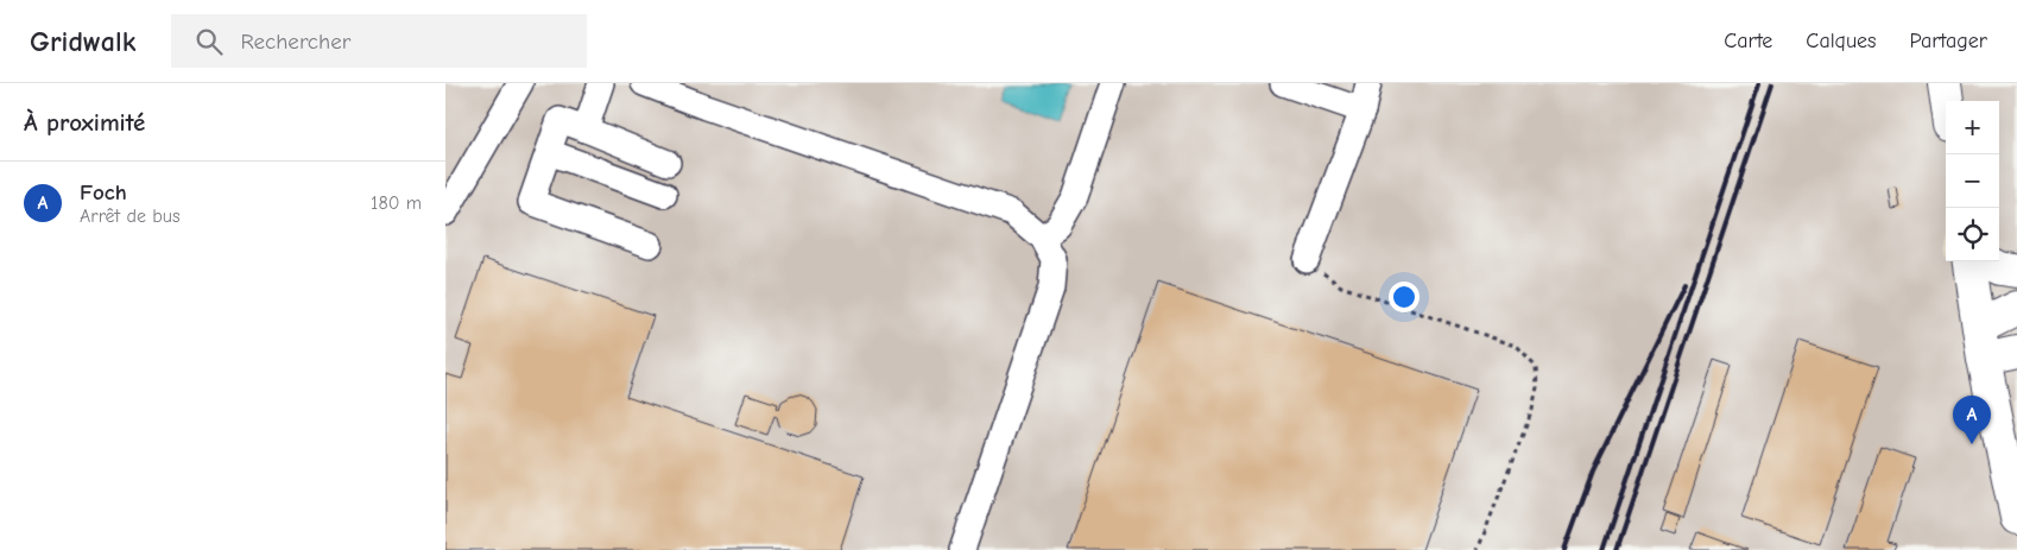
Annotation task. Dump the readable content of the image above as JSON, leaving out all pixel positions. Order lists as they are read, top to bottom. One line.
{"page":{"header":"Gridwalk","search":"Rechercher","nav":["Carte","Calques","Partager"],"heading":"À proximité","map_buttons":["+","−"],"list":[{"mark":"A","name":"Foch","note":"Arrêt de bus","value":"180 m"}],"pins":"A"}}
